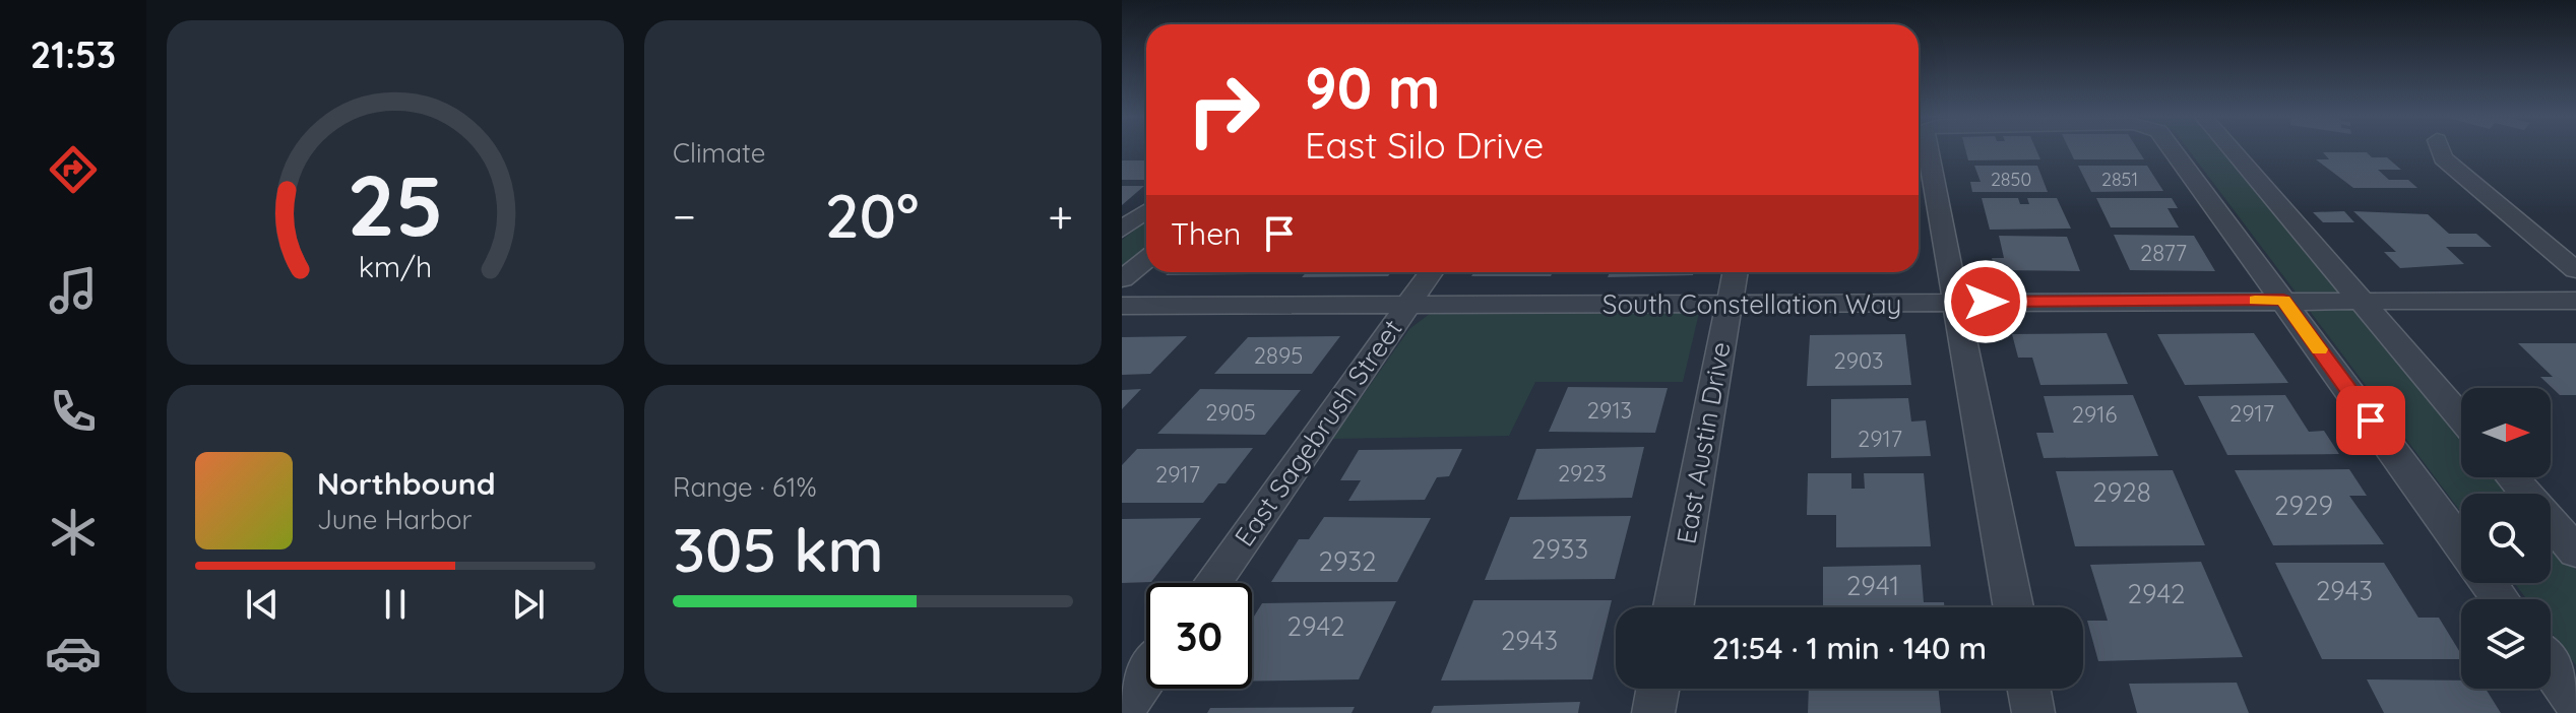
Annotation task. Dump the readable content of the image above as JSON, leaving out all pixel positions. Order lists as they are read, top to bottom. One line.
{"streets":{"street":["South Constellation Way","East Sagebrush Street","East Austin Drive"]},"crossings":[["South Constellation Way","East Sagebrush Street"],["South Constellation Way","East Austin Drive"]],"house_numbers":["2850","2851","2877","2895","2903","2913","2905","2917","2916","2917","2923","2917","2928","2929","2933","2932","2941","2943","2942","2942","2943"],"north":"right","page":{"tabs":"21:53","tile":["Climate",["Range · 61%","305 km"]],"turn":["90 m","East Silo Drive"],"heat":["−","20°","+"],"then":"Then","song":["Northbound","June Harbor"],"limit":"30","trip":"21:54 · 1 min · 140 m","gauge":["25","km/h"]}}
